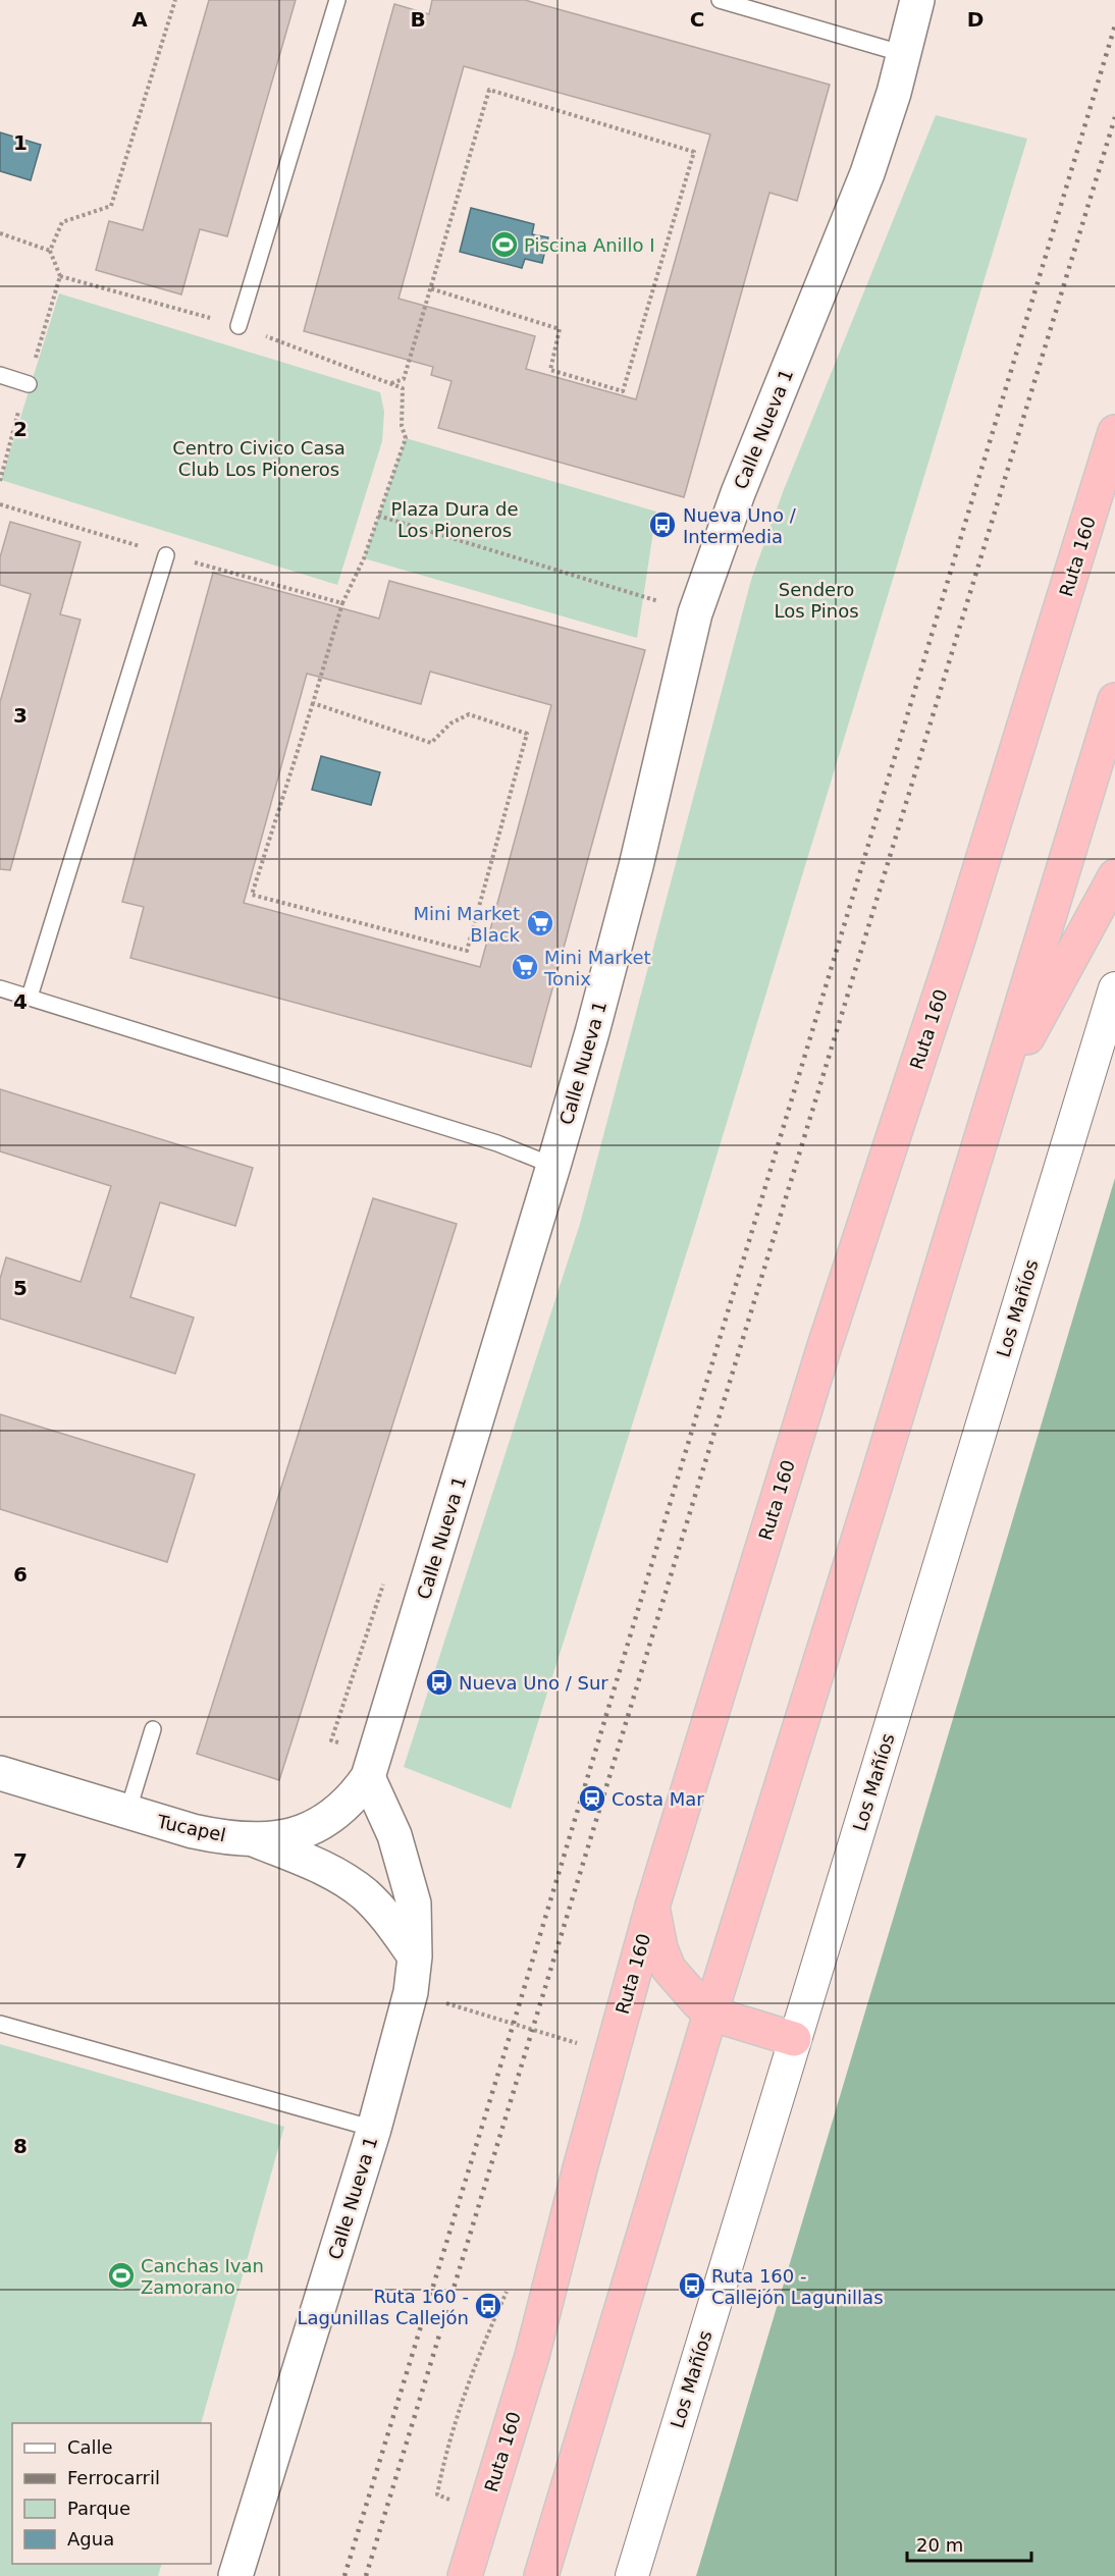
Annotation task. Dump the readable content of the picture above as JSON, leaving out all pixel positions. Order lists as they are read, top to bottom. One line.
{"streets":{"highway":["Ruta 160"],"main road":["Calle Nueva 1","Tucapel"],"street":["Los Mañíos"]},"crossings":[["Calle Nueva 1","Tucapel"]],"parks":["Centro Civico Casa Club Los Pioneros","Plaza Dura de Los Pioneros","Sendero Los Pinos"],"places":{"sports":["Piscina Anillo I","Canchas Ivan Zamorano"],"bus stop":["Nueva Uno / Intermedia","Nueva Uno / Sur","Ruta 160 - Callejón Lagunillas","Ruta 160 - Lagunillas Callejón"],"supermarket":["Mini Market Black","Mini Market Tonix"],"station":["Costa Mar"]},"legend":["Calle","Ferrocarril","Parque","Agua"],"scale_bar":"20 m","grid":{"columns":["A","B","C","D"],"rows":["1","2","3","4","5","6","7","8"]}}
